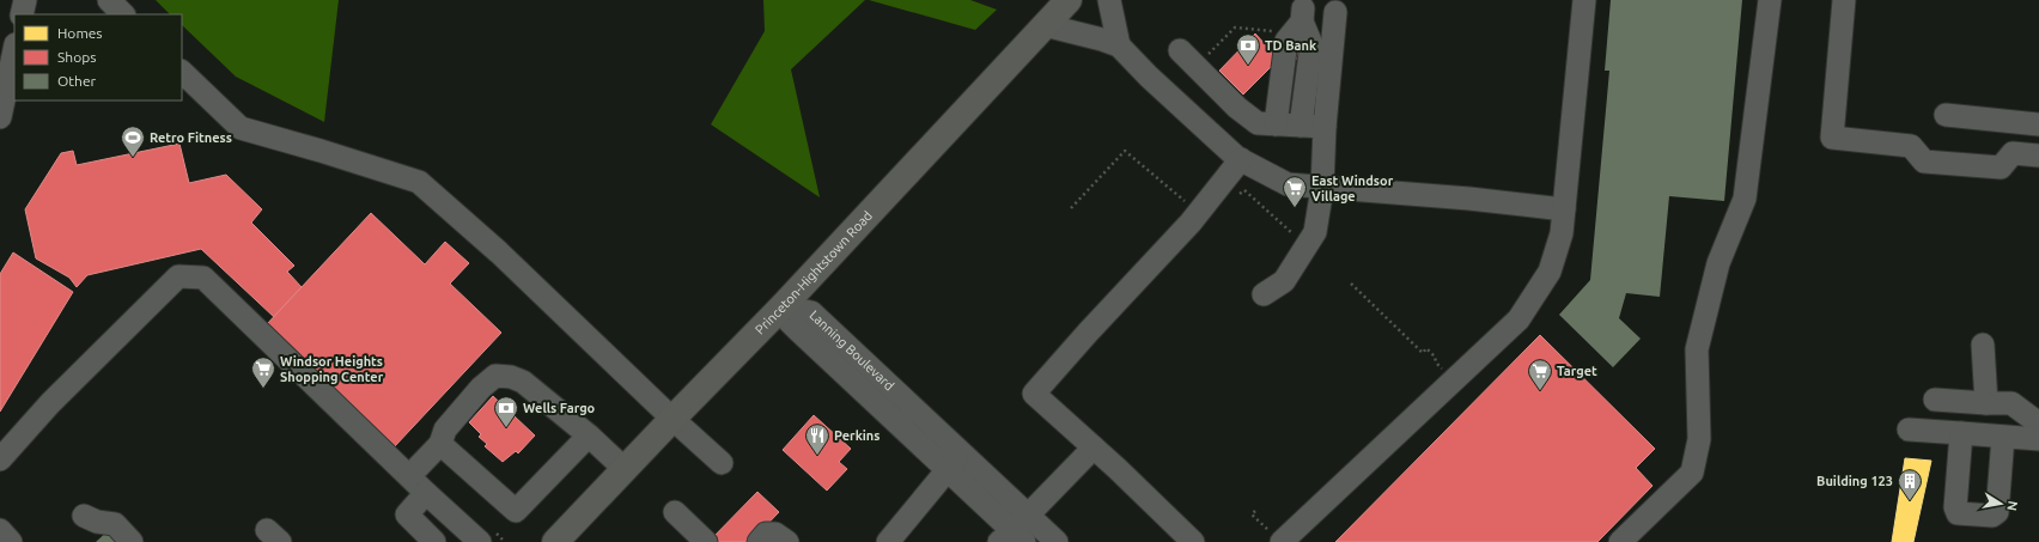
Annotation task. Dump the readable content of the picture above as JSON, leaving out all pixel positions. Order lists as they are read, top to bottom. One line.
{"streets":{"main road":["Princeton-Hightstown Road"],"street":["Lanning Boulevard"]},"crossings":[["Princeton-Hightstown Road","Lanning Boulevard"]],"places":{"bank":["TD Bank","Wells Fargo"],"sports":["Retro Fitness"],"supermarket":["East Windsor Village","Windsor Heights Shopping Center","Target"],"restaurant":["Perkins"],"building":["Building 123"]},"legend":["Homes","Shops","Other"],"north":"right"}
